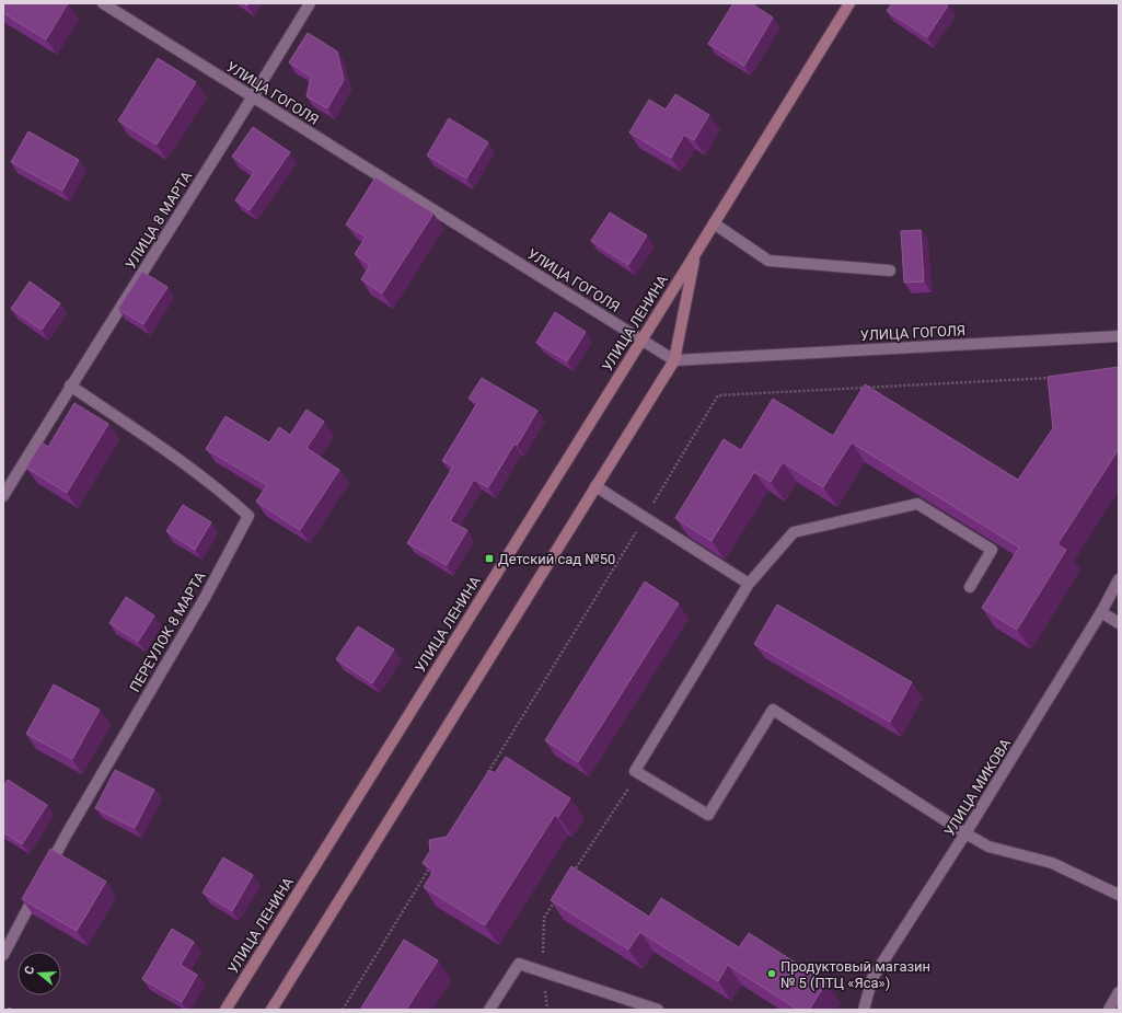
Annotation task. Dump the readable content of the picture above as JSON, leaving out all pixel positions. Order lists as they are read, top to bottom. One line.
{"streets":{"main road":["УЛИЦА ЛЕНИНА"],"street":["УЛИЦА ГОГОЛЯ","УЛИЦА 8 МАРТА","ПЕРЕУЛОК 8 МАРТА","УЛИЦА МИКОВА"]},"crossings":[["УЛИЦА ГОГОЛЯ","УЛИЦА 8 МАРТА"],["УЛИЦА ГОГОЛЯ","УЛИЦА ЛЕНИНА"],["УЛИЦА 8 МАРТА","ПЕРЕУЛОК 8 МАРТА"]],"places":{"transit":["Детский сад №50"],"other":["Продуктовый магазин № 5 (ПТЦ «Яса»)"]},"north":"left"}
